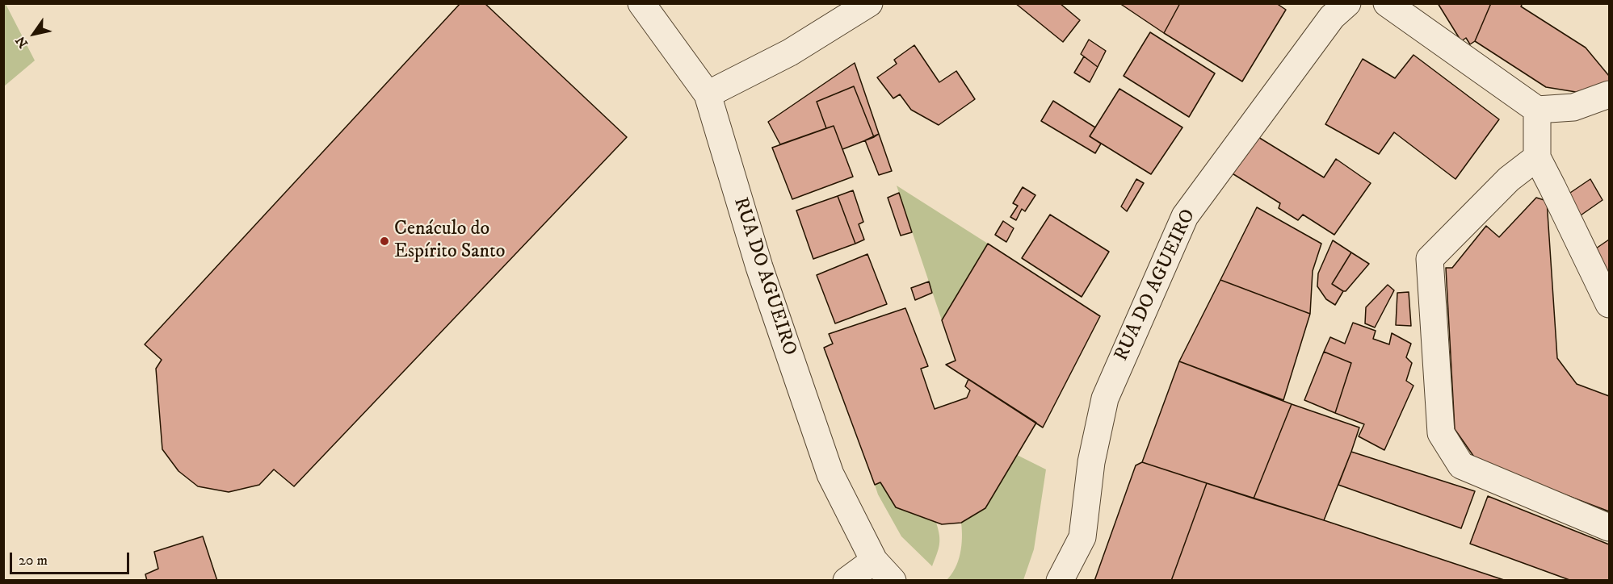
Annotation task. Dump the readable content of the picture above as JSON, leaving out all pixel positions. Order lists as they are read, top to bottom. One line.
{"streets":{"street":["RUA DO AGUEIRO"]},"places":["Cenáculo do Espírito Santo"],"scale_bar":"20 m","north":"bottom left"}
